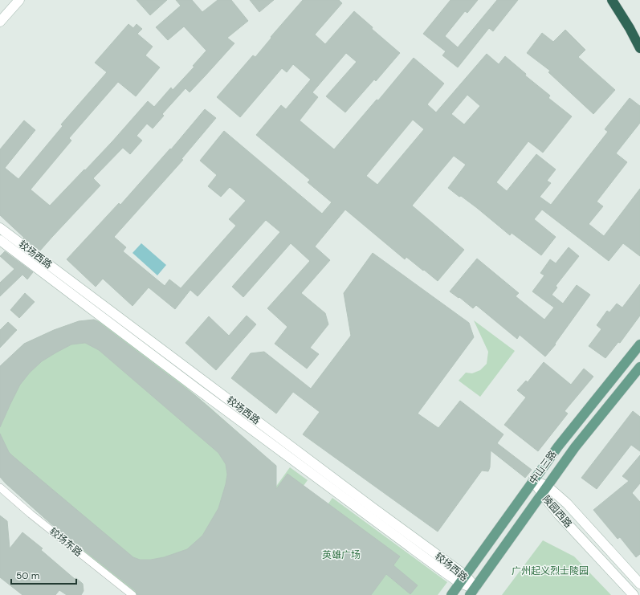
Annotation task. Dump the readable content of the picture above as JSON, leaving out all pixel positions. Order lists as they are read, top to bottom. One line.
{"streets":{"main road":["中山三路"],"street":["较场西路","陵园西路","较场东路"]},"crossings":[["较场西路","中山三路"],["中山三路","陵园西路"]],"parks":["英雄广场","广州起义烈士陵园"],"scale_bar":"50 m"}
